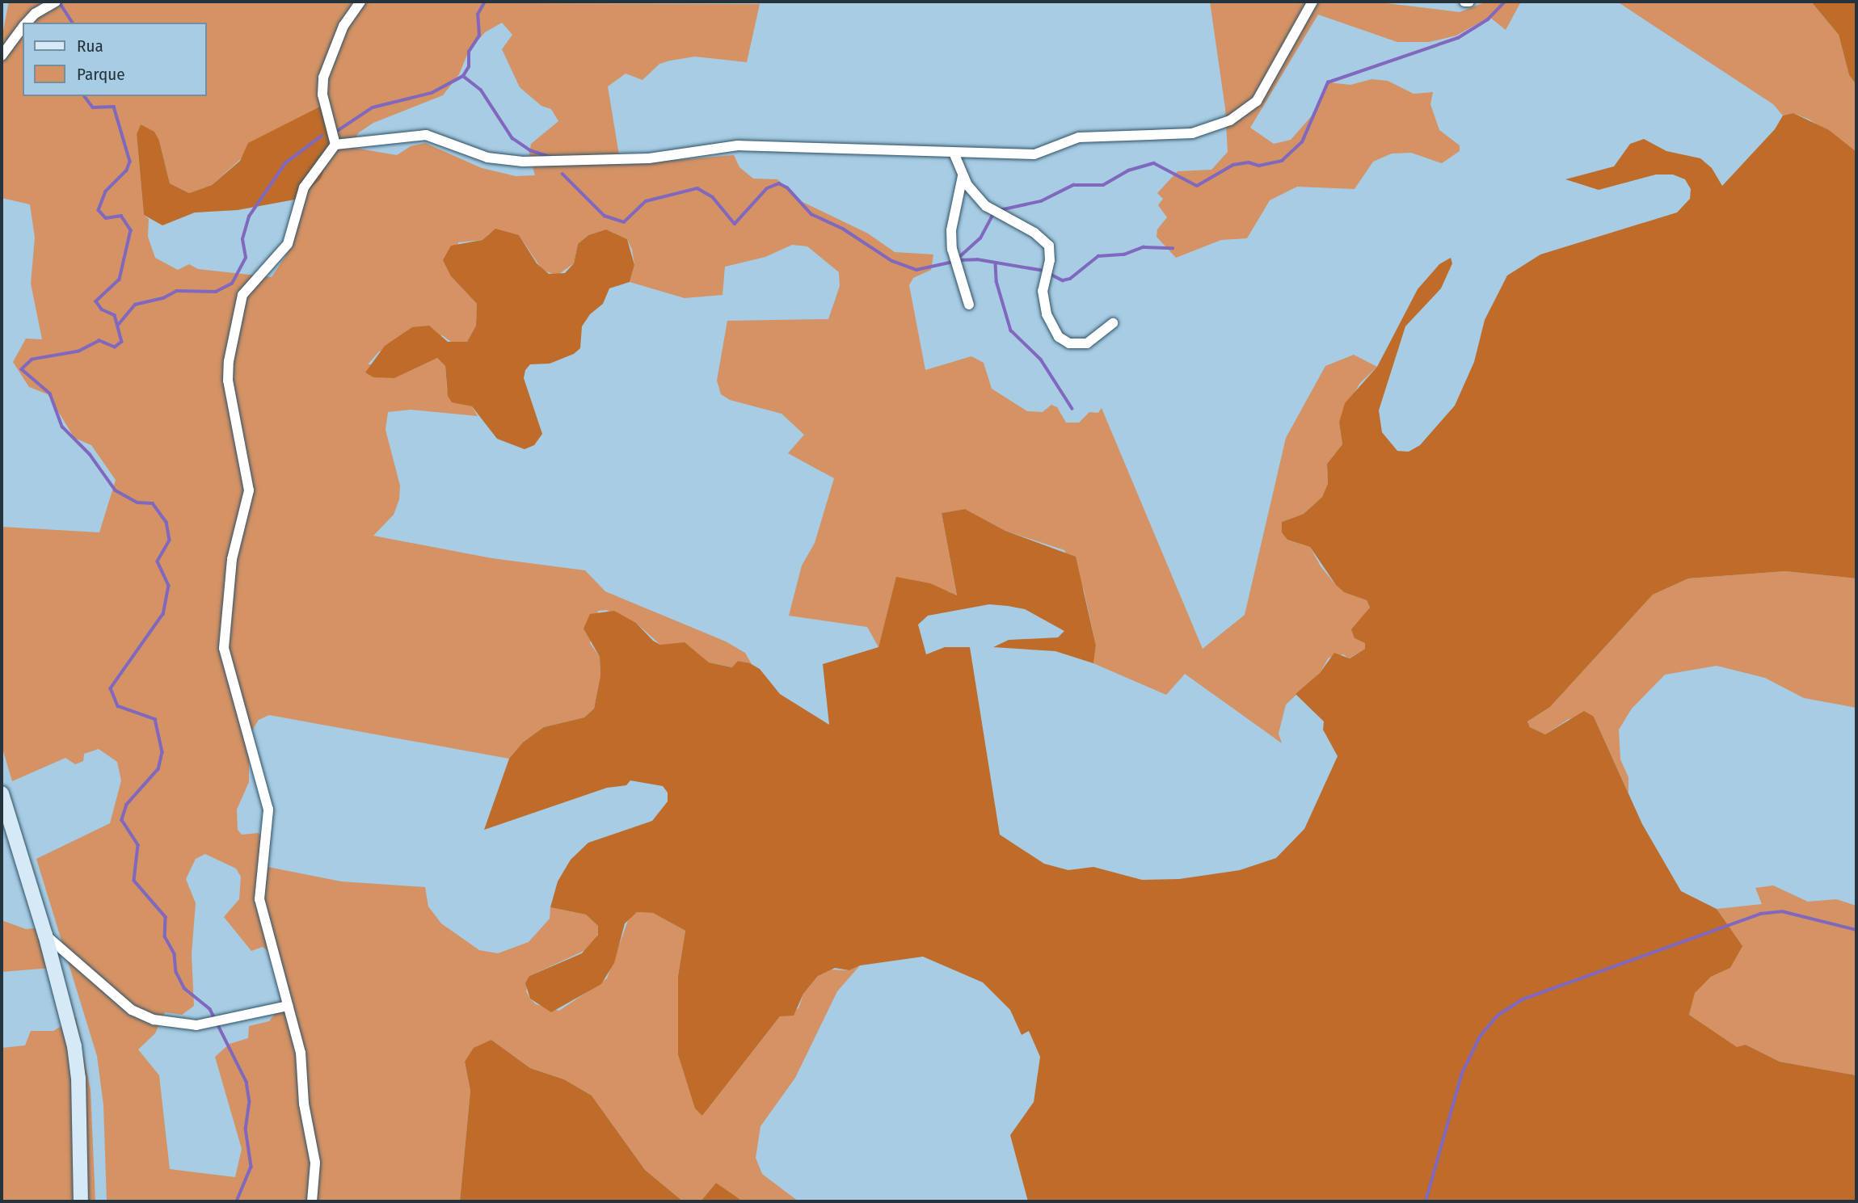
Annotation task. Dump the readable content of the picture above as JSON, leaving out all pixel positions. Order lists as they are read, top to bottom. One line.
{"legend":["Rua","Parque"]}
